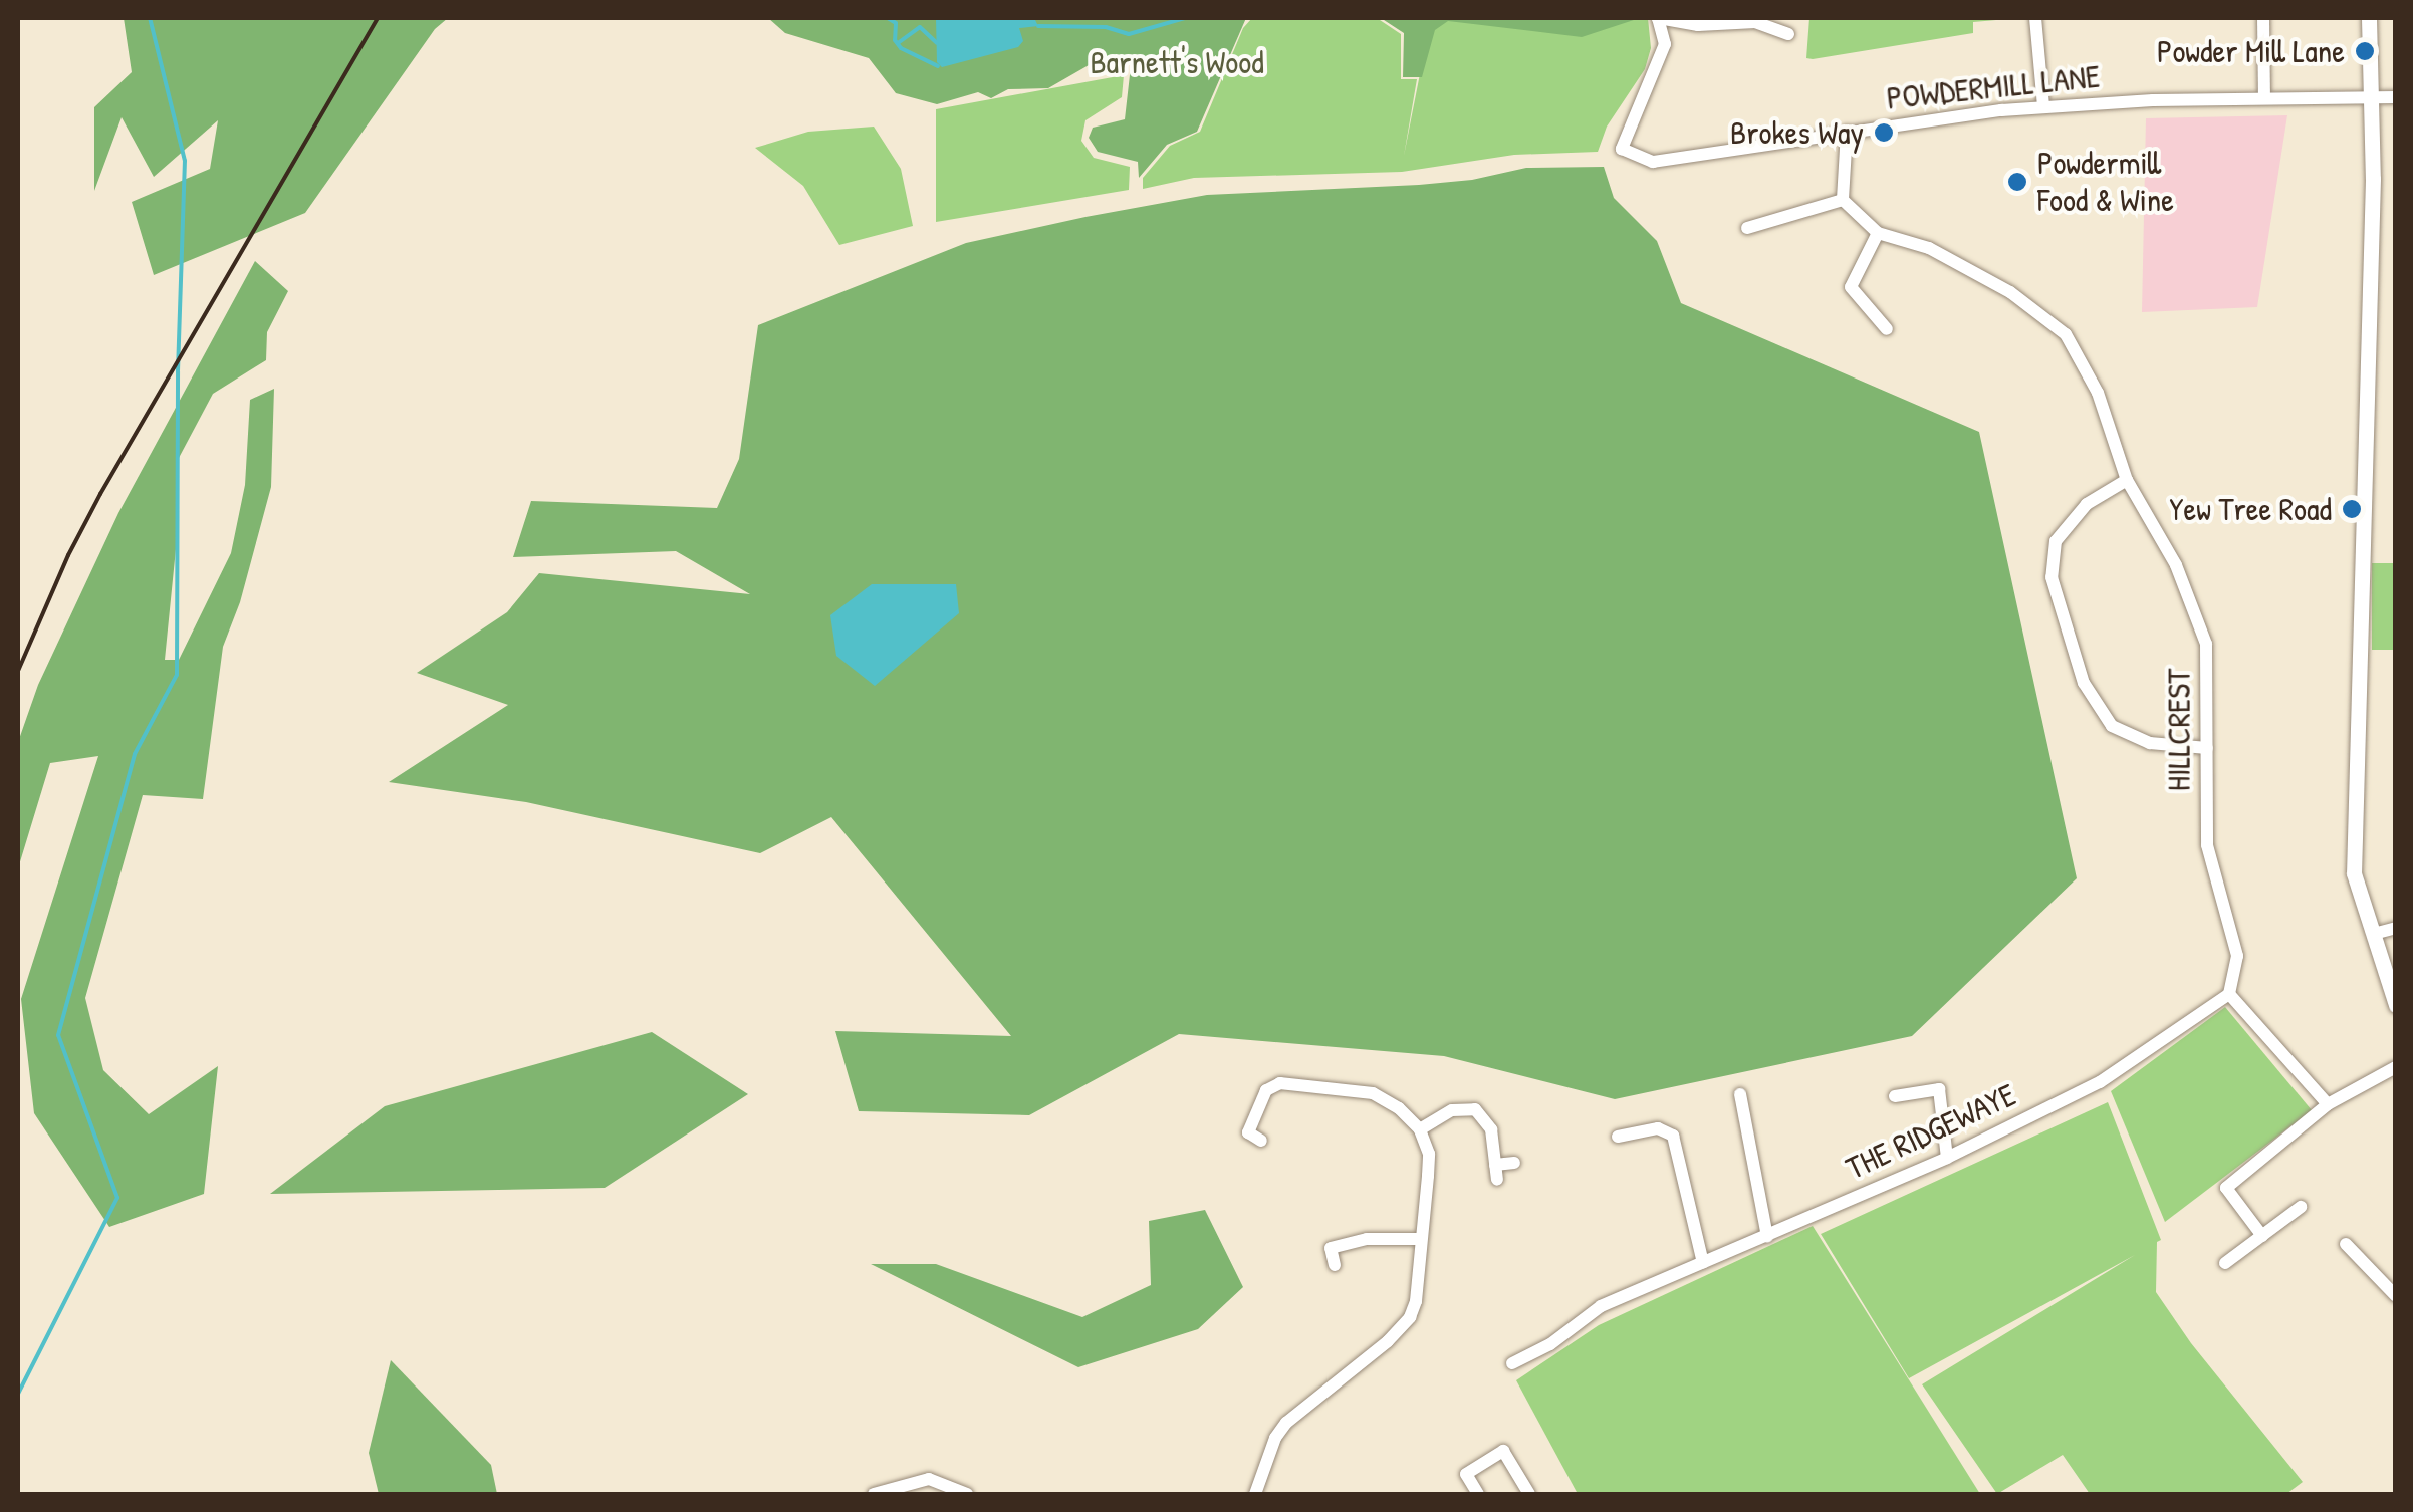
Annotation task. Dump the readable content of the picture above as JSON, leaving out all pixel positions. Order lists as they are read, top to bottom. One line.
{"streets":{"street":["POWDERMILL LANE","HILLCREST","THE RIDGEWAYE"]},"crossings":[["HILLCREST","THE RIDGEWAYE"]],"parks":["Barnett's Wood"],"places":["Powder Mill Lane","Brokes Way","Powdermill Food & Wine","Yew Tree Road"]}
